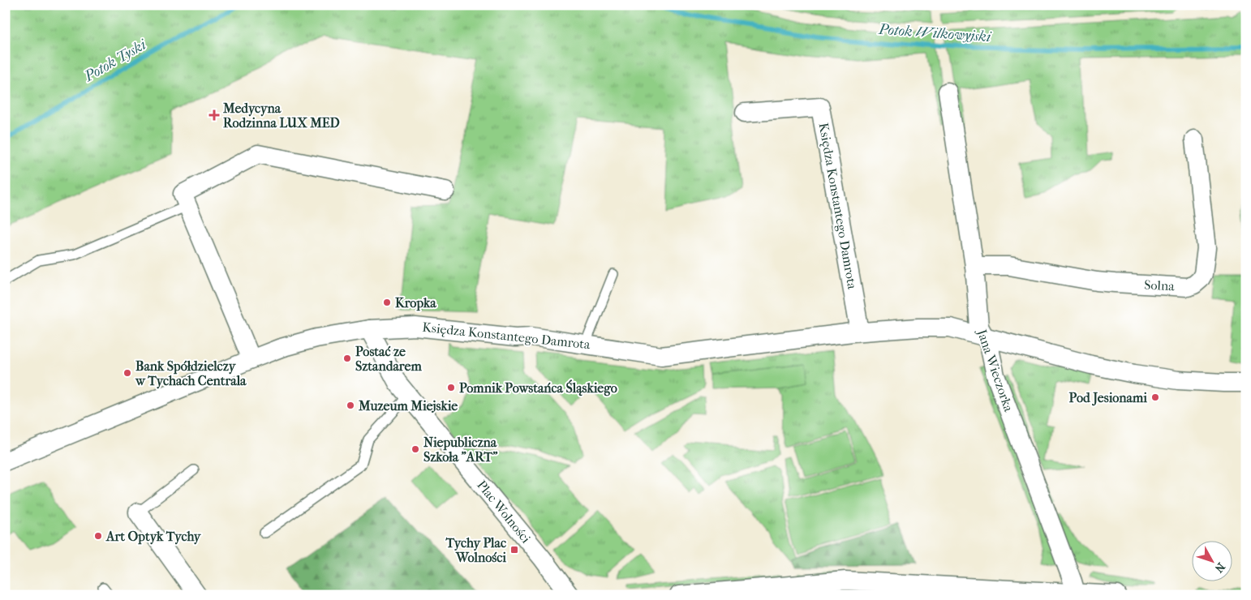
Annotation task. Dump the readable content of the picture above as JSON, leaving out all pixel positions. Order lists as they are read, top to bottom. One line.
{"streets":{"street":["Księdza Konstantego Damrota","Solna","Jana Wieczorka","Plac Wolności"]},"crossings":[["Księdza Konstantego Damrota","Jana Wieczorka"],["Księdza Konstantego Damrota","Plac Wolności"],["Solna","Jana Wieczorka"]],"water":["Potok Wilkowyjski","Potok Tyski"],"places":{"health":["Medycyna Rodzinna LUX MED"],"other":["Kropka","Postać ze Sztandarem","Bank Spółdzielczy w Tychach Centrala","Pomnik Powstańca Śląskiego","Pod Jesionami","Muzeum Miejskie","Niepubliczna Szkoła \"ART\"","Art Optyk Tychy"],"transit":["Tychy Plac Wolności"]},"north":"bottom right"}
